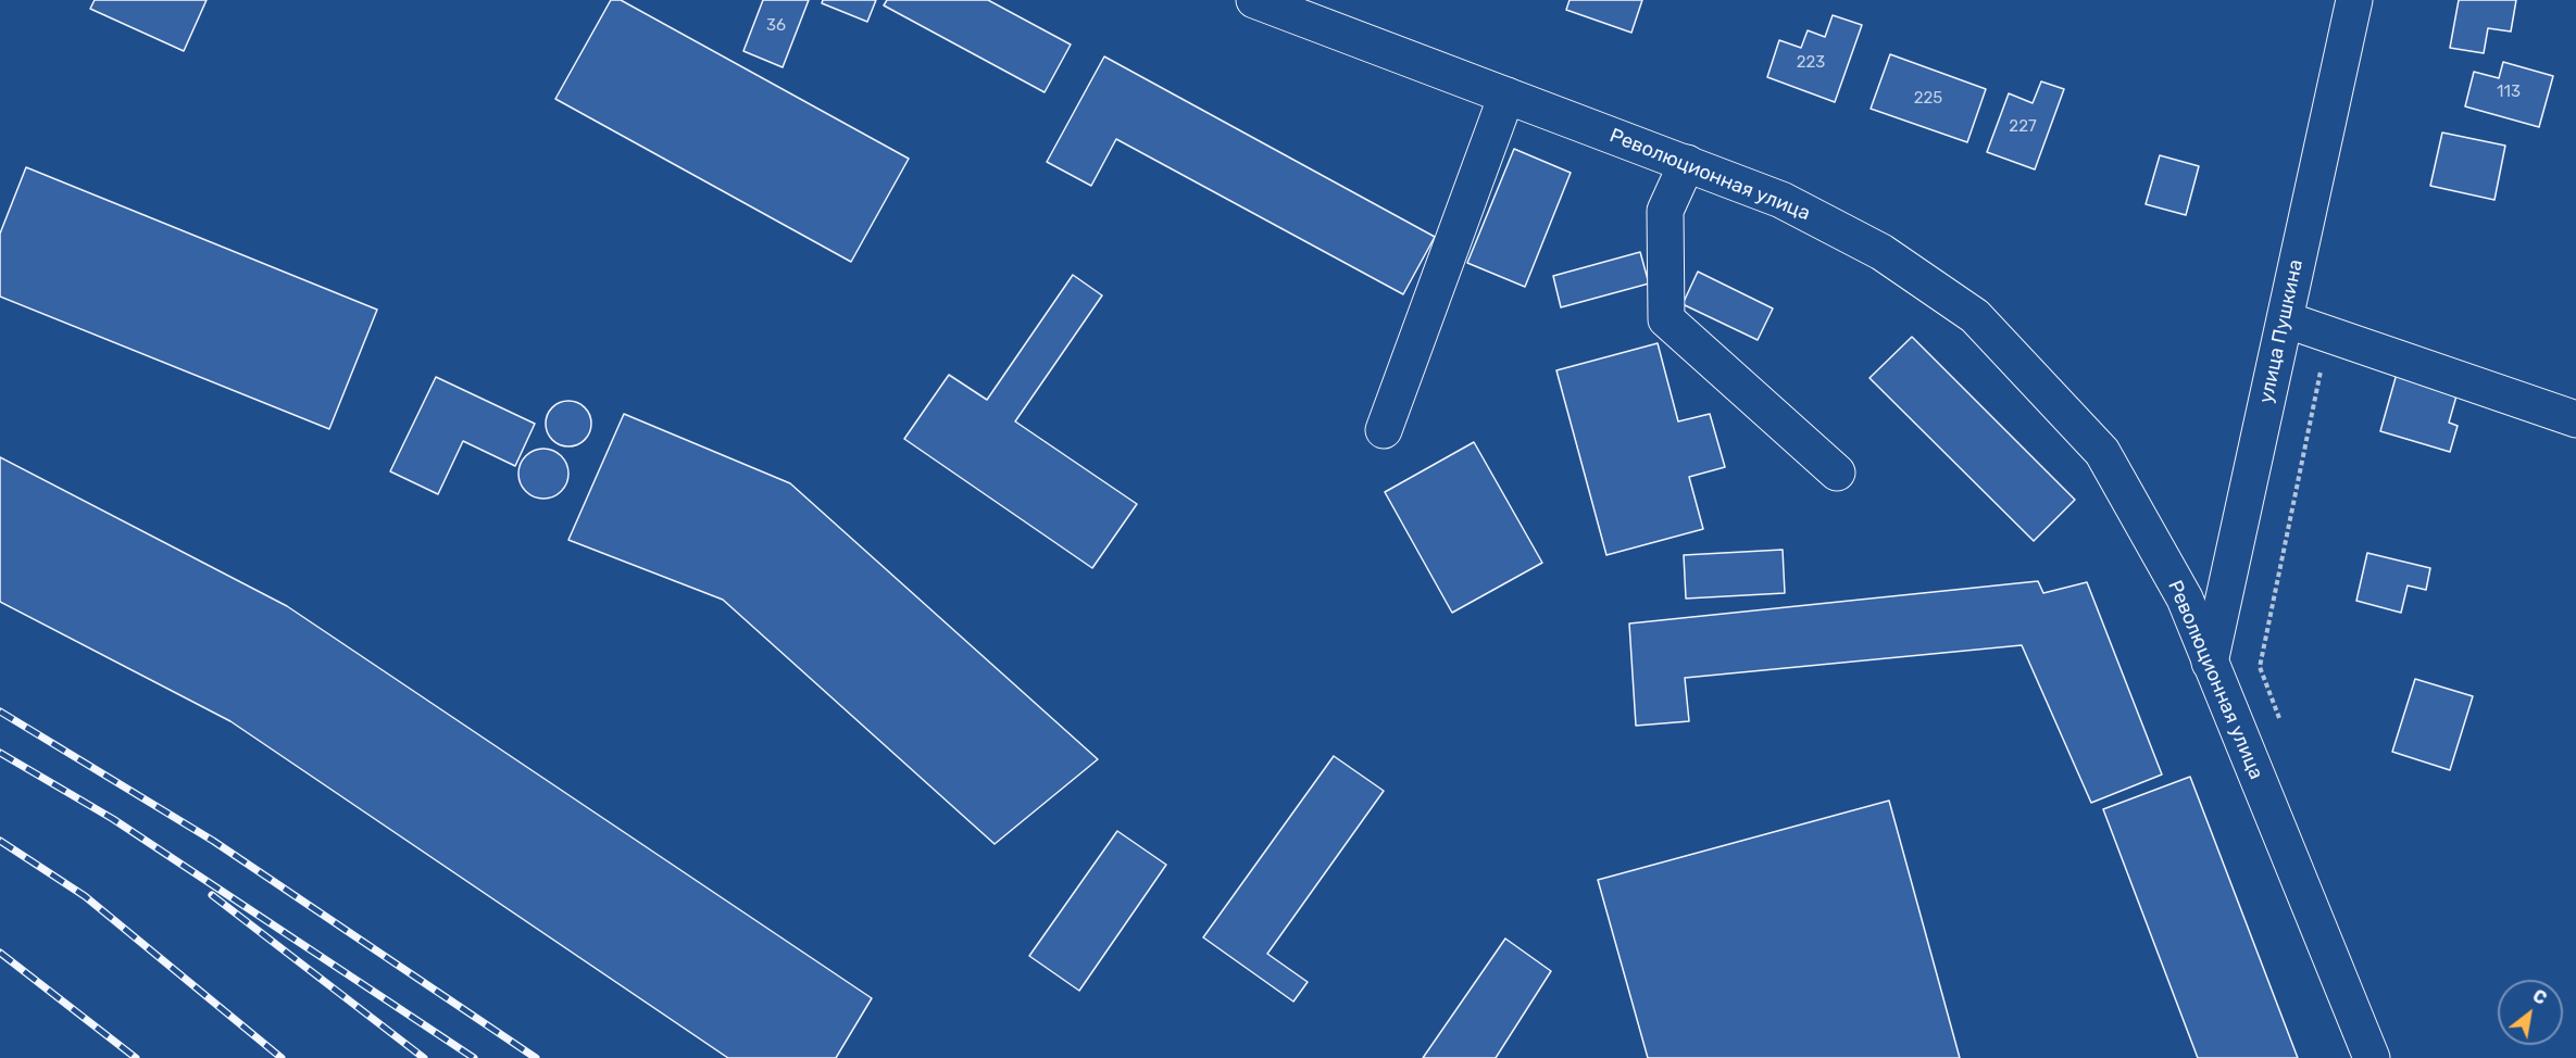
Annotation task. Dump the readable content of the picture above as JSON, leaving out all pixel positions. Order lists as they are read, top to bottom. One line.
{"streets":{"main road":["Революционная улица","улица Пушкина"]},"crossings":[["Революционная улица","улица Пушкина"]],"house_numbers":["36","223","113","225","227"],"north":"top right"}
